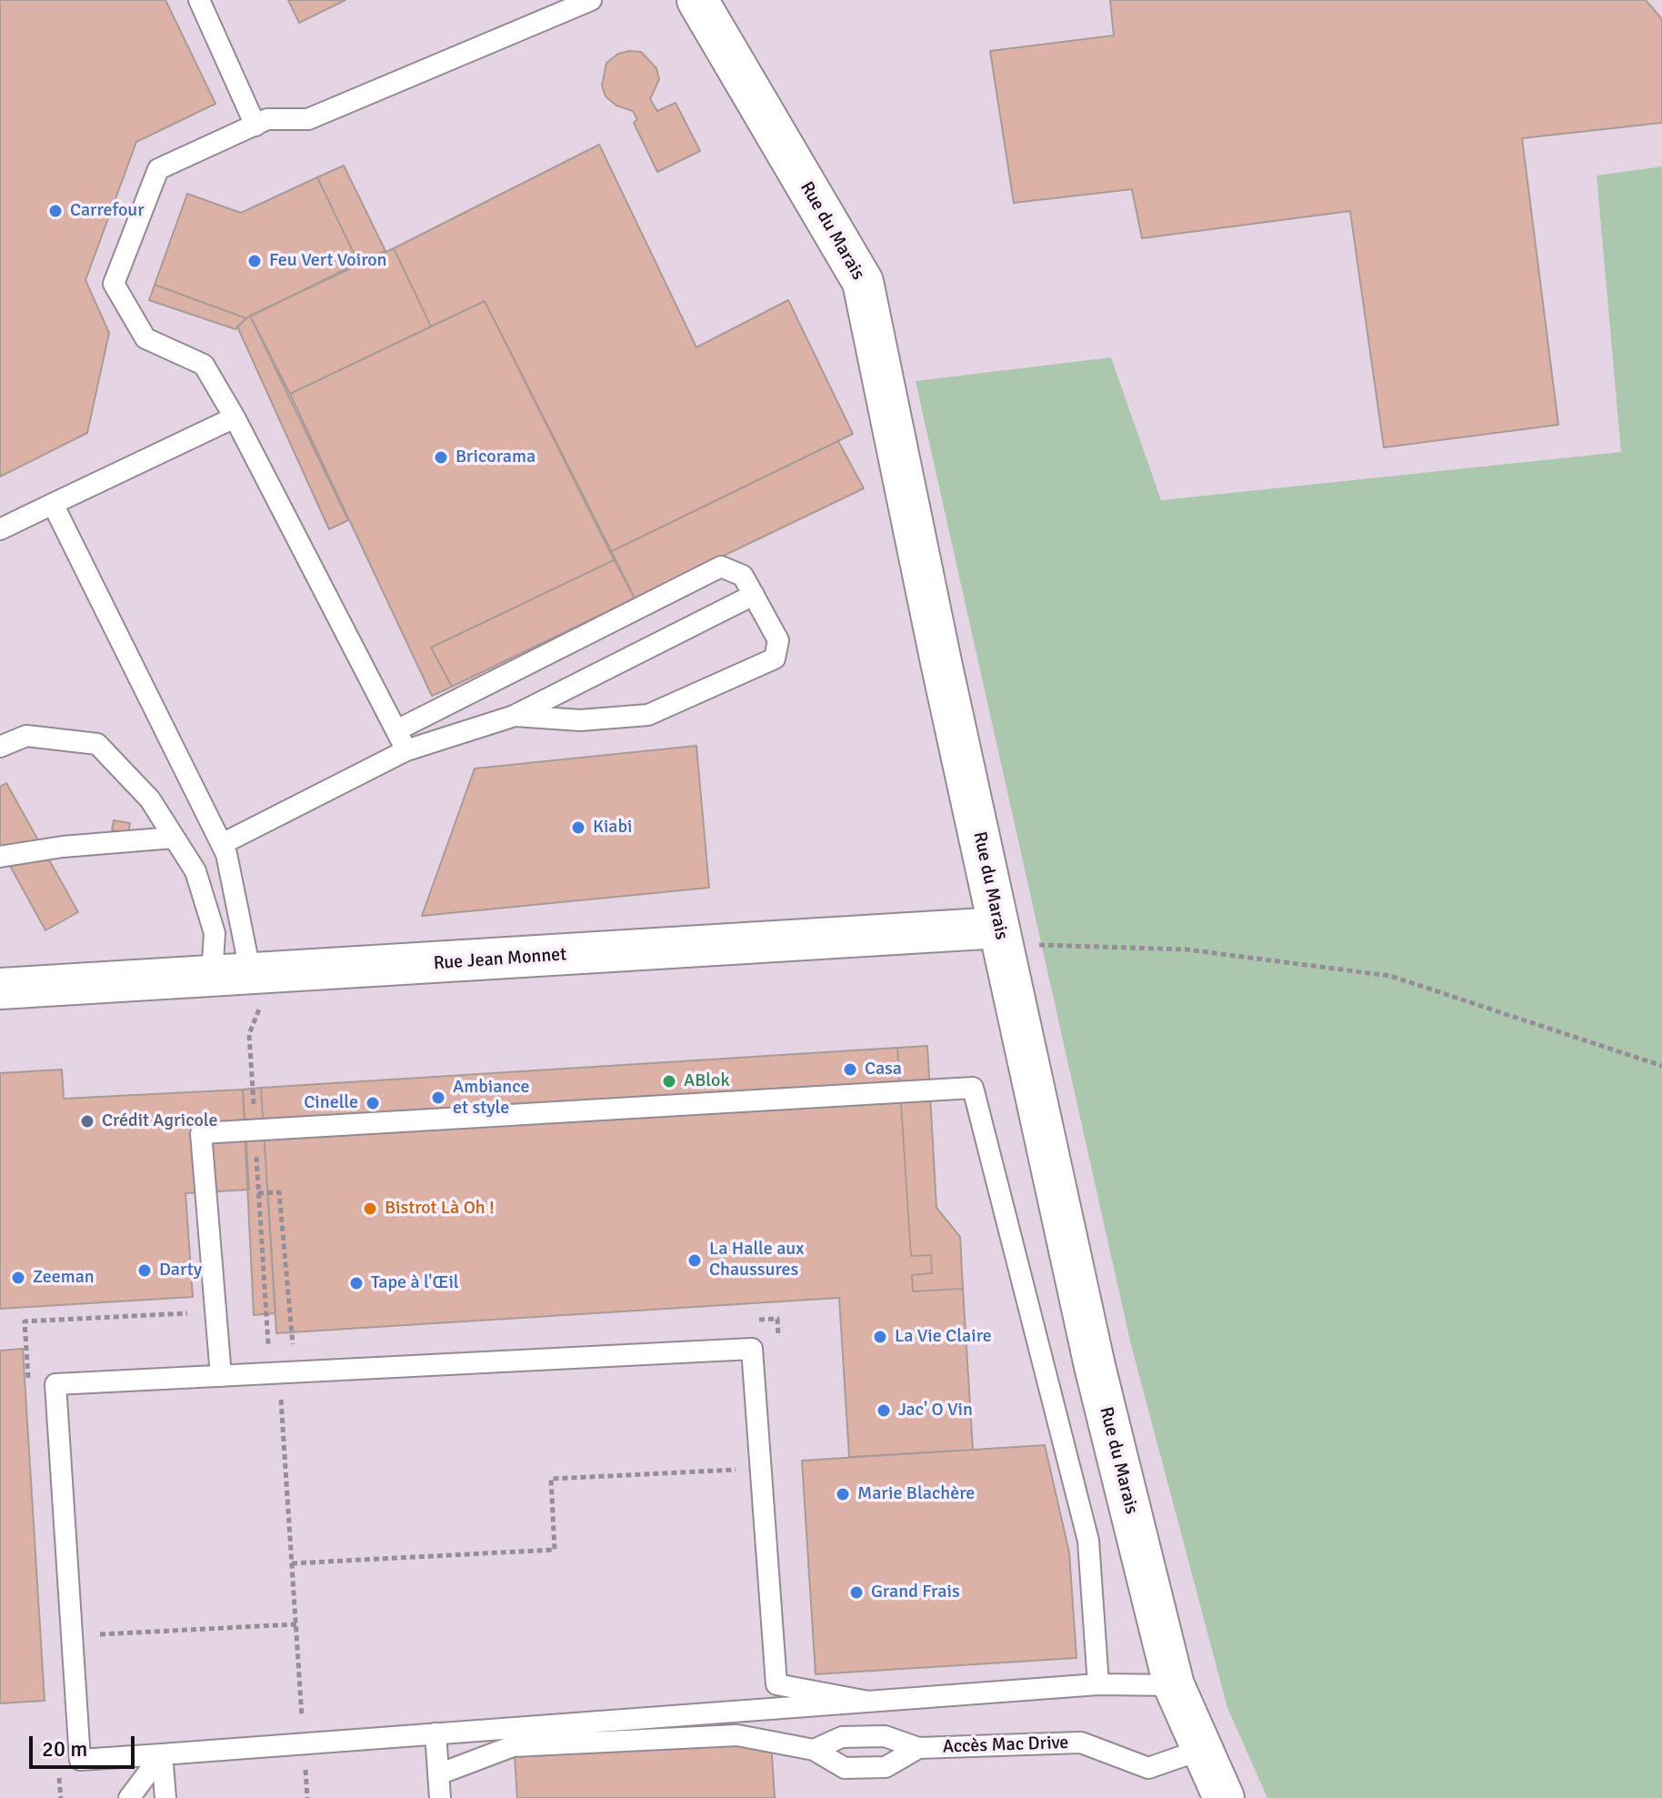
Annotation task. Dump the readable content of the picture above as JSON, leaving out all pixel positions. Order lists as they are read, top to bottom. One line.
{"streets":{"street":["Rue du Marais","Rue Jean Monnet"],"lane":["Accès Mac Drive"]},"crossings":[["Rue du Marais","Rue Jean Monnet"],["Rue du Marais","Accès Mac Drive"]],"places":["Carrefour","Feu Vert Voiron","Bricorama","Kiabi","Casa","ABlok","Ambiance et style","Cinelle","Crédit Agricole","Bistrot Là Oh !","La Halle aux Chaussures","Darty","Zeeman","Tape à l'Œil","La Vie Claire","Jac' O Vin","Marie Blachère","Grand Frais"],"scale_bar":"20 m"}
